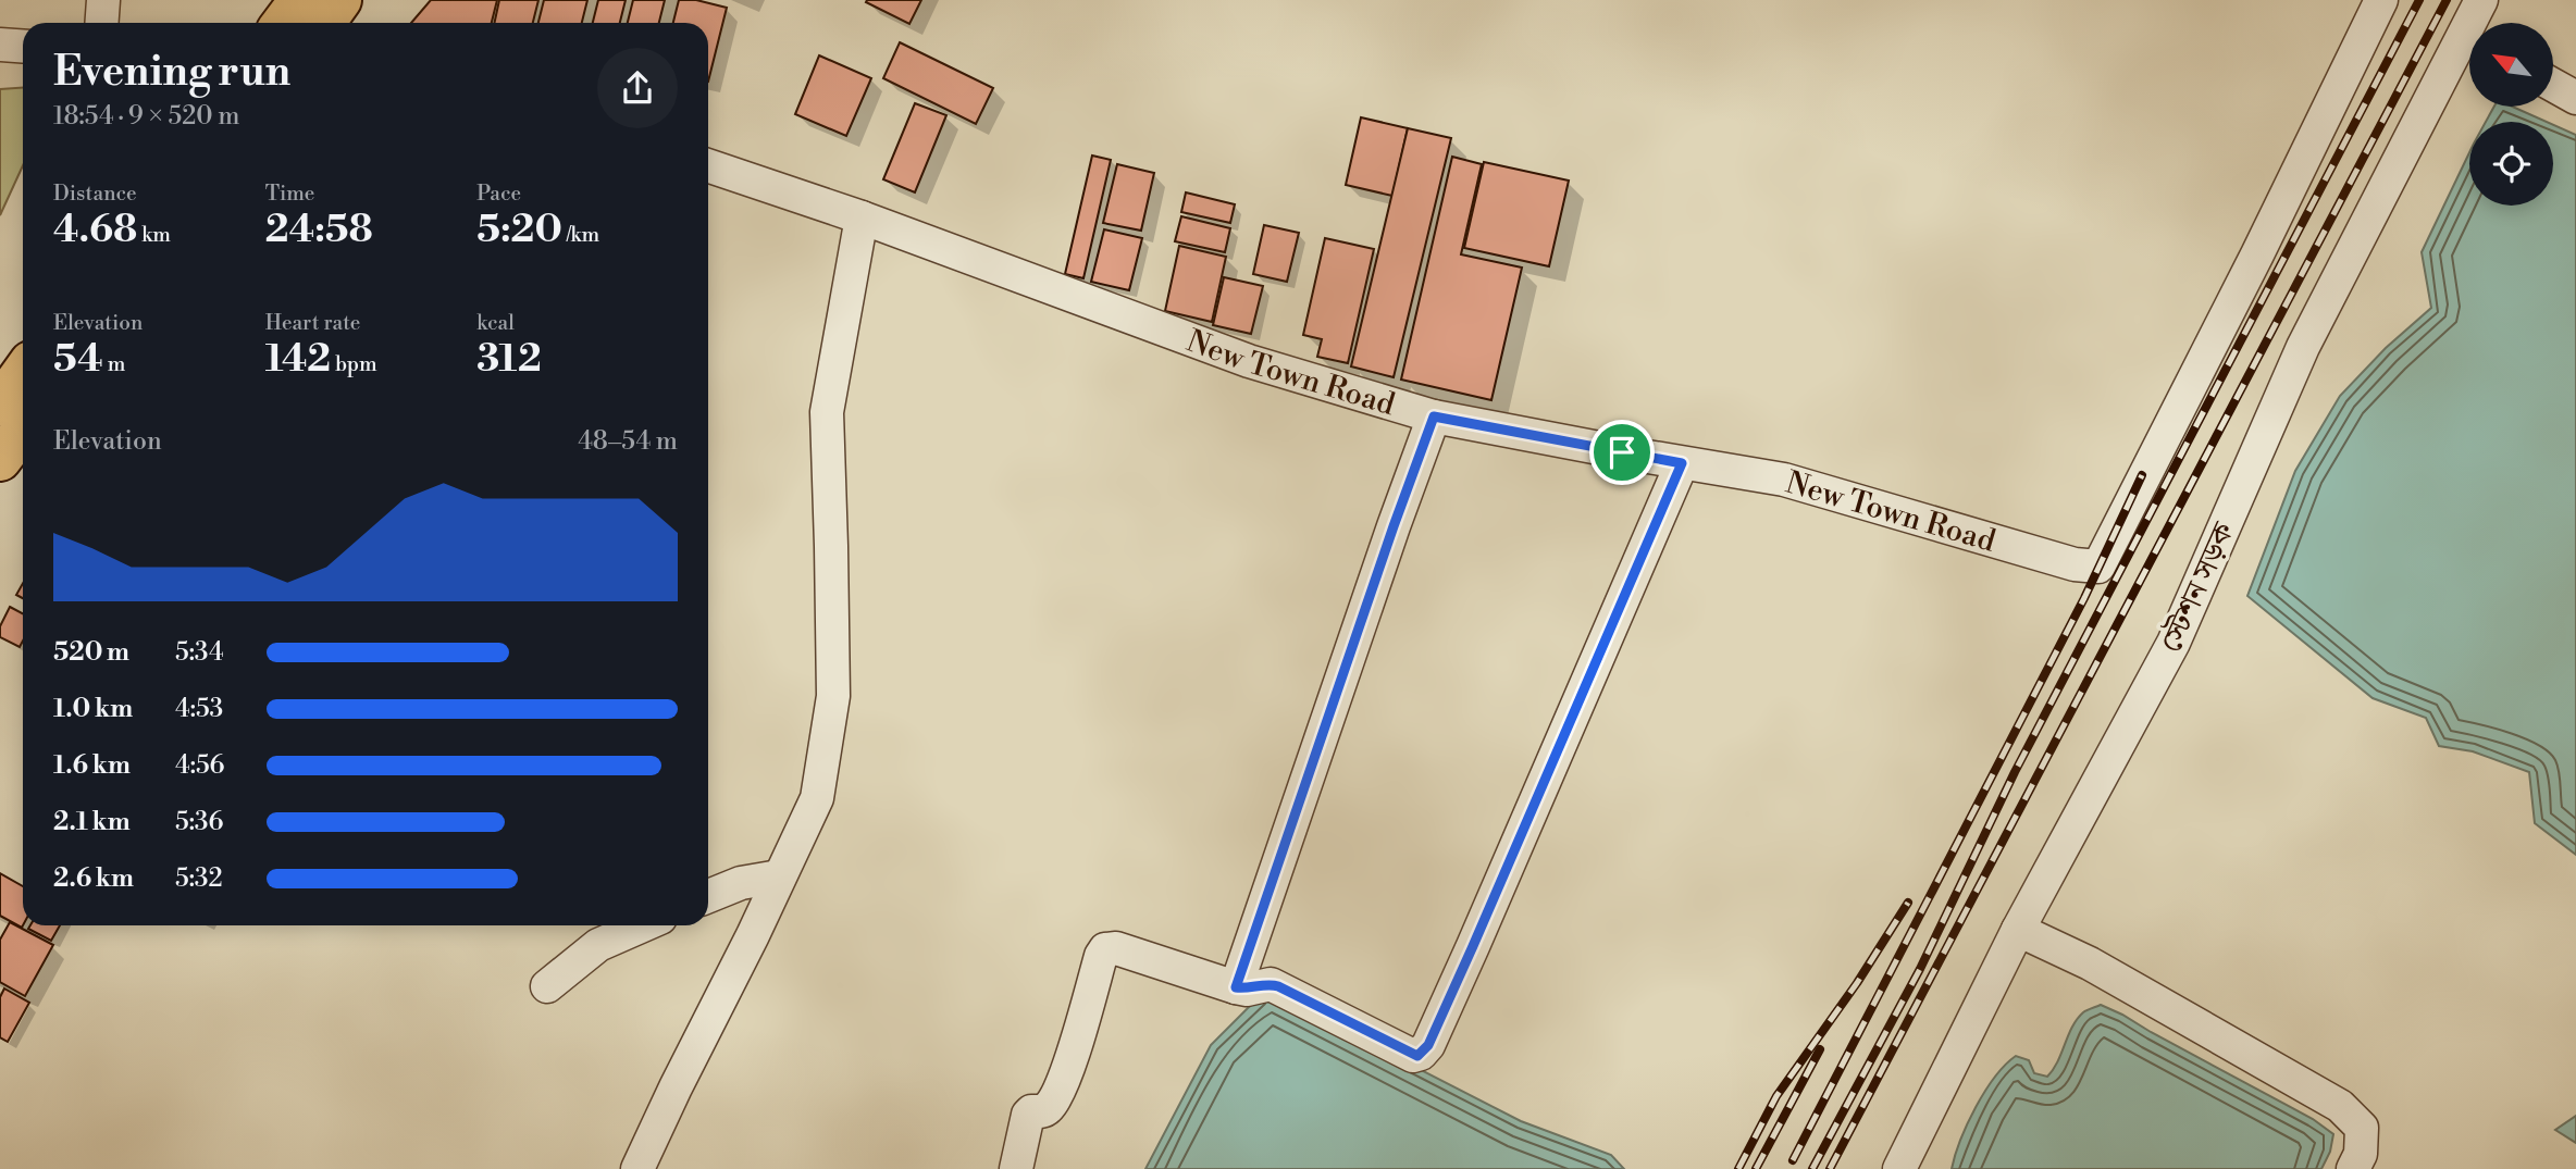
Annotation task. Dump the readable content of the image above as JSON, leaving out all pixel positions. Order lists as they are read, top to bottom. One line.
{"streets":{"street":["New Town Road","স্টেশন সড়ক"]},"north":"top left","page":{"heading":["Evening run","18:54 · 9 × 520 m"],"stats":[["Distance","4.68 km"],["Time","24:58"],["Pace","5:20 /km"],["Elevation","54 m"],["Heart rate","142 bpm"],["kcal","312"]],"chart":["Elevation","48–54 m"],"list":[{"name":"520 m","note":"5:34"},{"name":"1.0 km","note":"4:53"},{"name":"1.6 km","note":"4:56"},{"name":"2.1 km","note":"5:36"},{"name":"2.6 km","note":"5:32"}]}}
